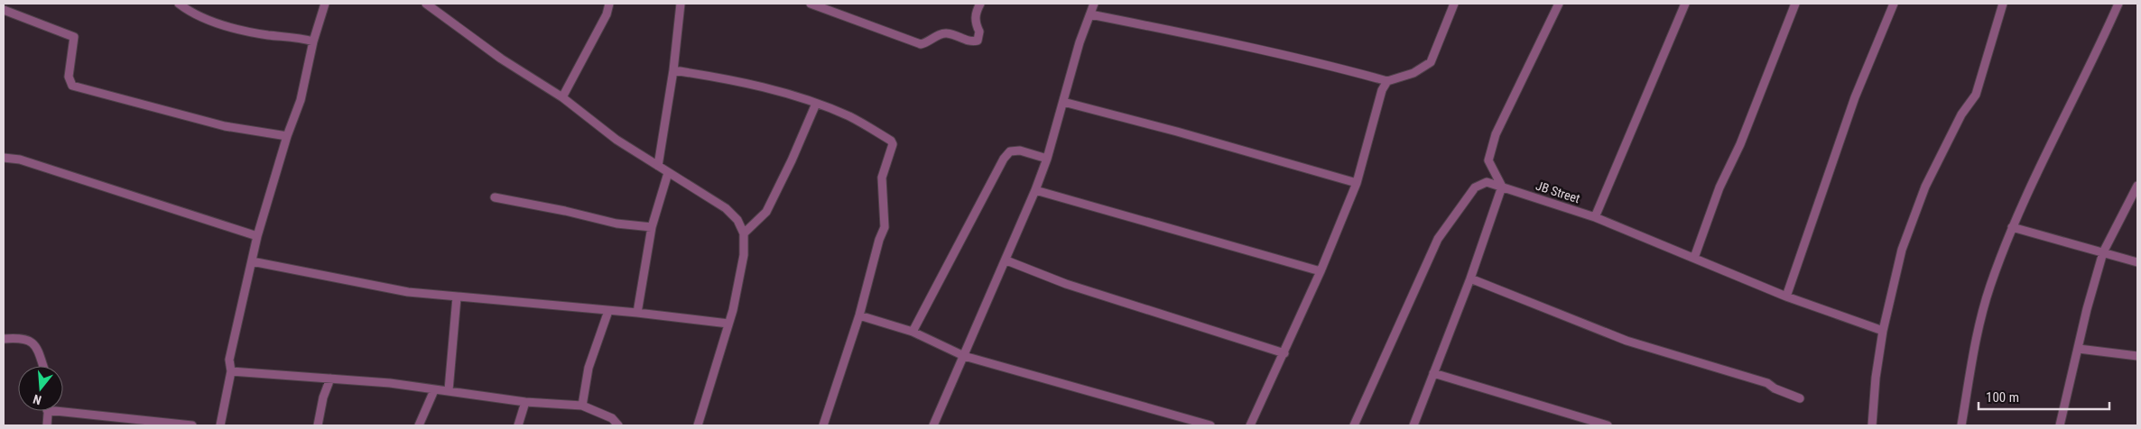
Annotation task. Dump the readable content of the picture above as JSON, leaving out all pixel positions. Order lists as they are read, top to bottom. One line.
{"streets":{"street":["JB Street"]},"scale_bar":"100 m","north":"bottom"}
